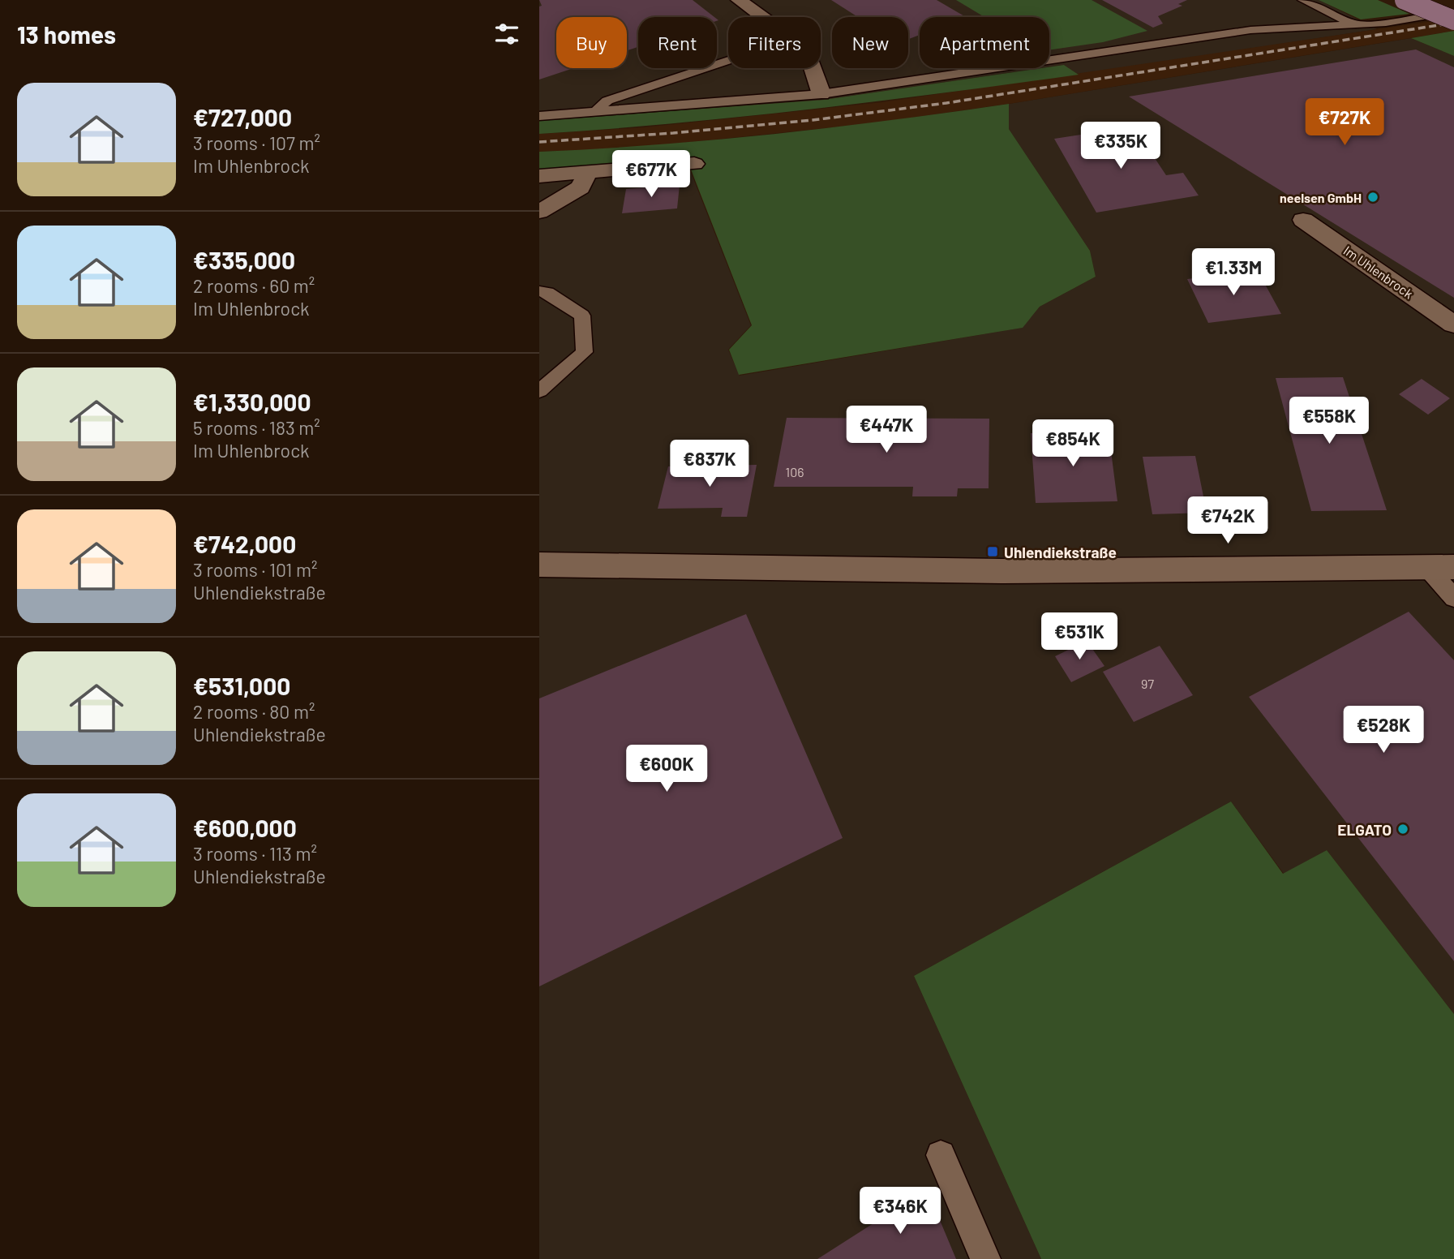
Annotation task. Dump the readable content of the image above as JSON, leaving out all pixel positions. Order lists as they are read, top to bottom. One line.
{"streets":{"street":["Im Uhlenbrock"]},"places":{"other":["neelsen GmbH","ELGATO"],"transit":["Uhlendiekstraße"]},"house_numbers":["106","97"],"page":{"heading":"13 homes","chip":["Buy","Rent","Filters","New","Apartment"],"list":[{"name":"€727,000","note":"3 rooms · 107 m² · Im Uhlenbrock"},{"name":"€335,000","note":"2 rooms · 60 m² · Im Uhlenbrock"},{"name":"€1,330,000","note":"5 rooms · 183 m² · Im Uhlenbrock"},{"name":"€742,000","note":"3 rooms · 101 m² · Uhlendiekstraße"},{"name":"€531,000","note":"2 rooms · 80 m² · Uhlendiekstraße"},{"name":"€600,000","note":"3 rooms · 113 m² · Uhlendiekstraße"}],"price":["€727K","€335K","€677K","€1.33M","€558K","€447K","€854K","€837K","€742K","€531K","€528K","€600K","€346K"]}}
